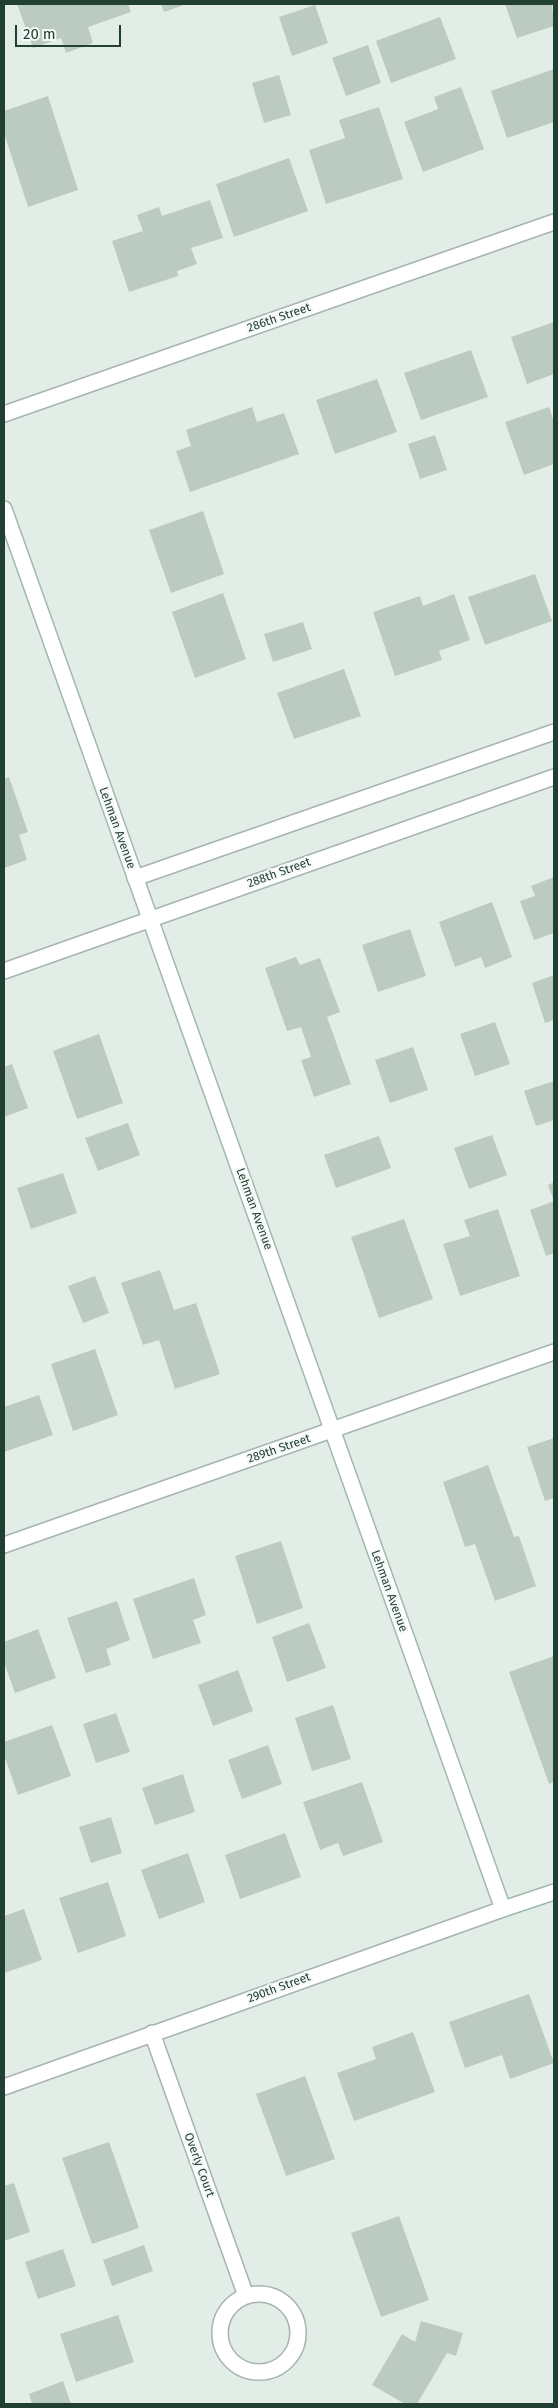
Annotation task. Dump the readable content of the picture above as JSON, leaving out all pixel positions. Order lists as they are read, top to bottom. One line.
{"streets":{"street":["286th Street","Lehman Avenue","288th Street","289th Street","290th Street","Overly Court"]},"crossings":[["Lehman Avenue","288th Street"],["Lehman Avenue","289th Street"],["Lehman Avenue","290th Street"],["290th Street","Overly Court"]],"scale_bar":"20 m"}
